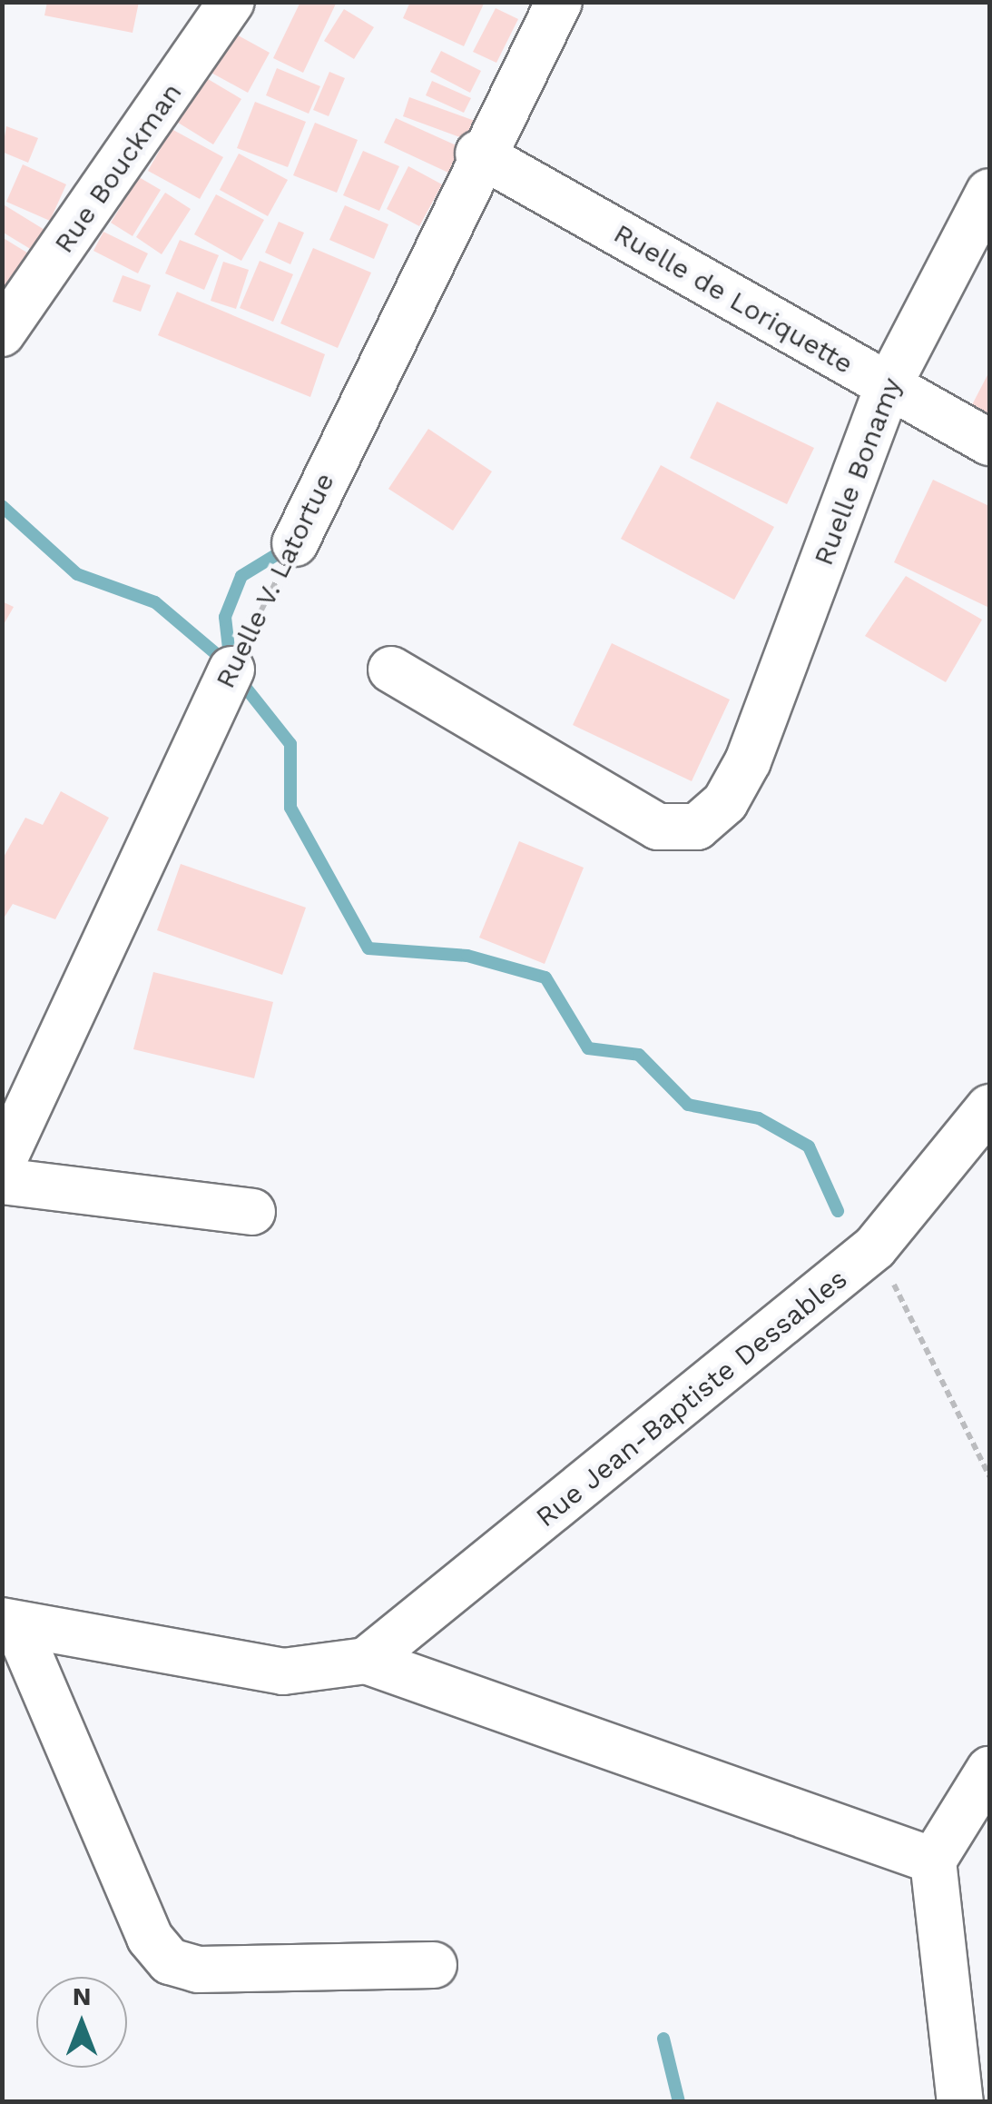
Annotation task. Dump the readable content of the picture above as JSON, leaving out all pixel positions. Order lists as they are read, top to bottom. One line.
{"streets":{"street":["Rue Bouckman","Ruelle de Loriquette","Ruelle Bonamy","Ruelle V. Latortue","Rue Jean-Baptiste Dessables"]},"crossings":[["Ruelle de Loriquette","Ruelle Bonamy"],["Ruelle de Loriquette","Ruelle V. Latortue"]],"north":"top"}
